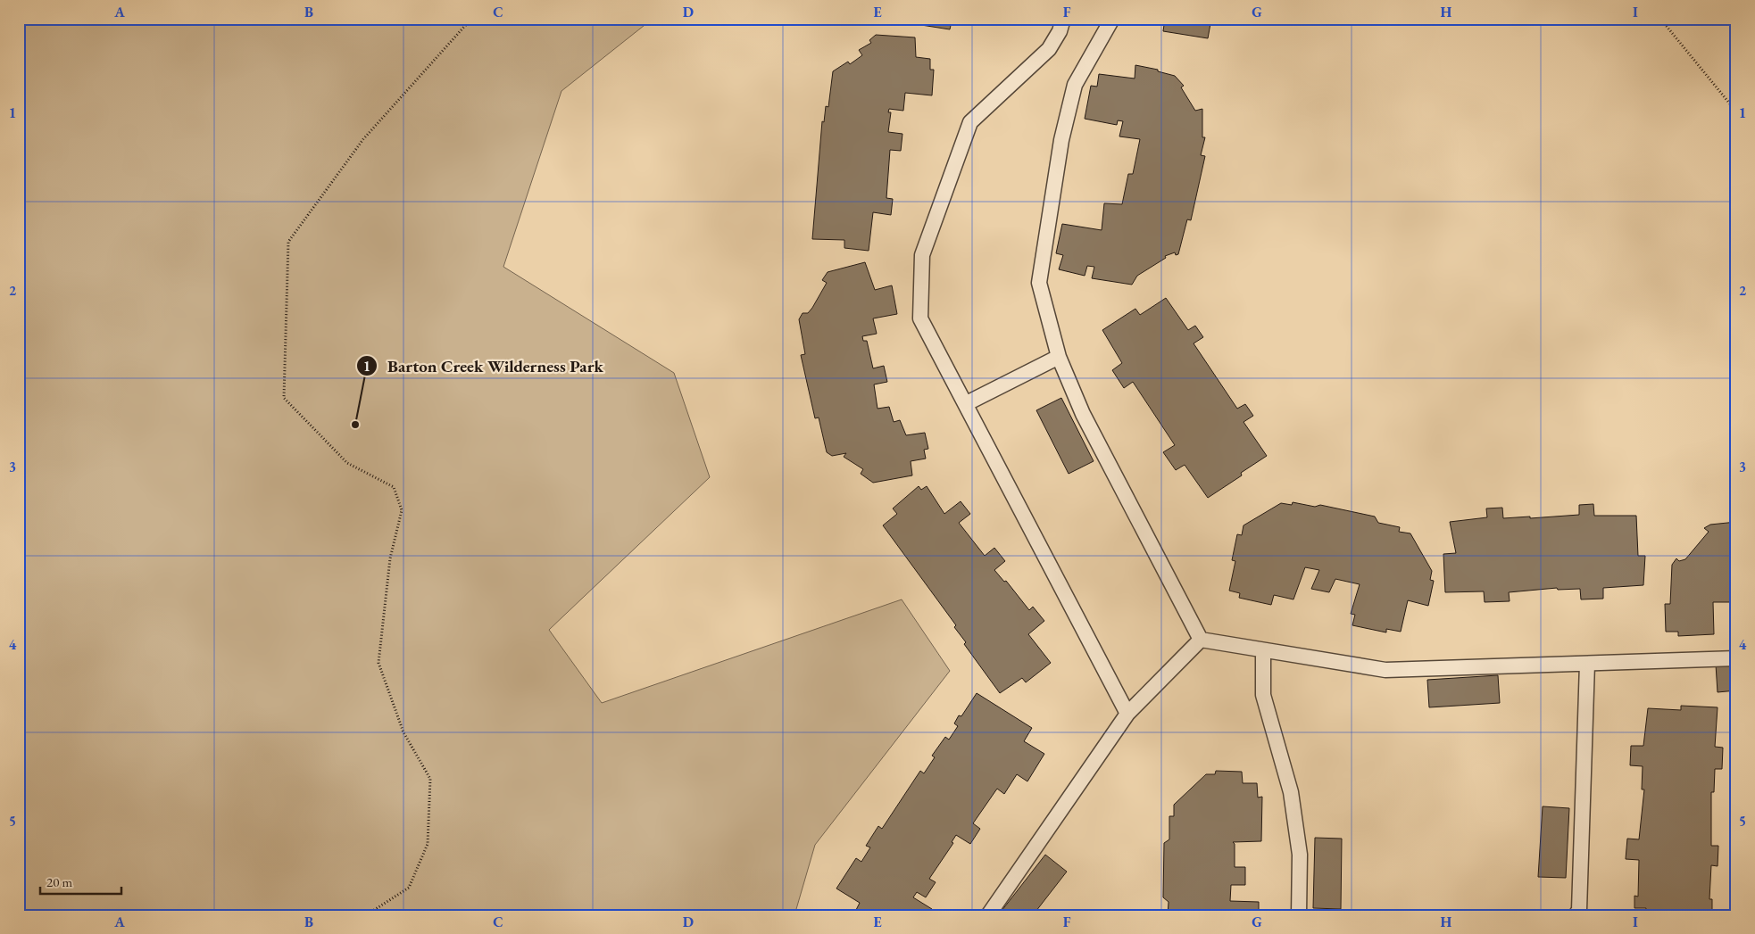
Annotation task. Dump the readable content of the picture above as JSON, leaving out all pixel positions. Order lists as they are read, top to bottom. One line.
{"places":["Barton Creek Wilderness Park"],"scale_bar":"20 m","grid":{"columns":["A","B","C","D","E","F","G","H","I"],"rows":["1","2","3","4","5"]}}
